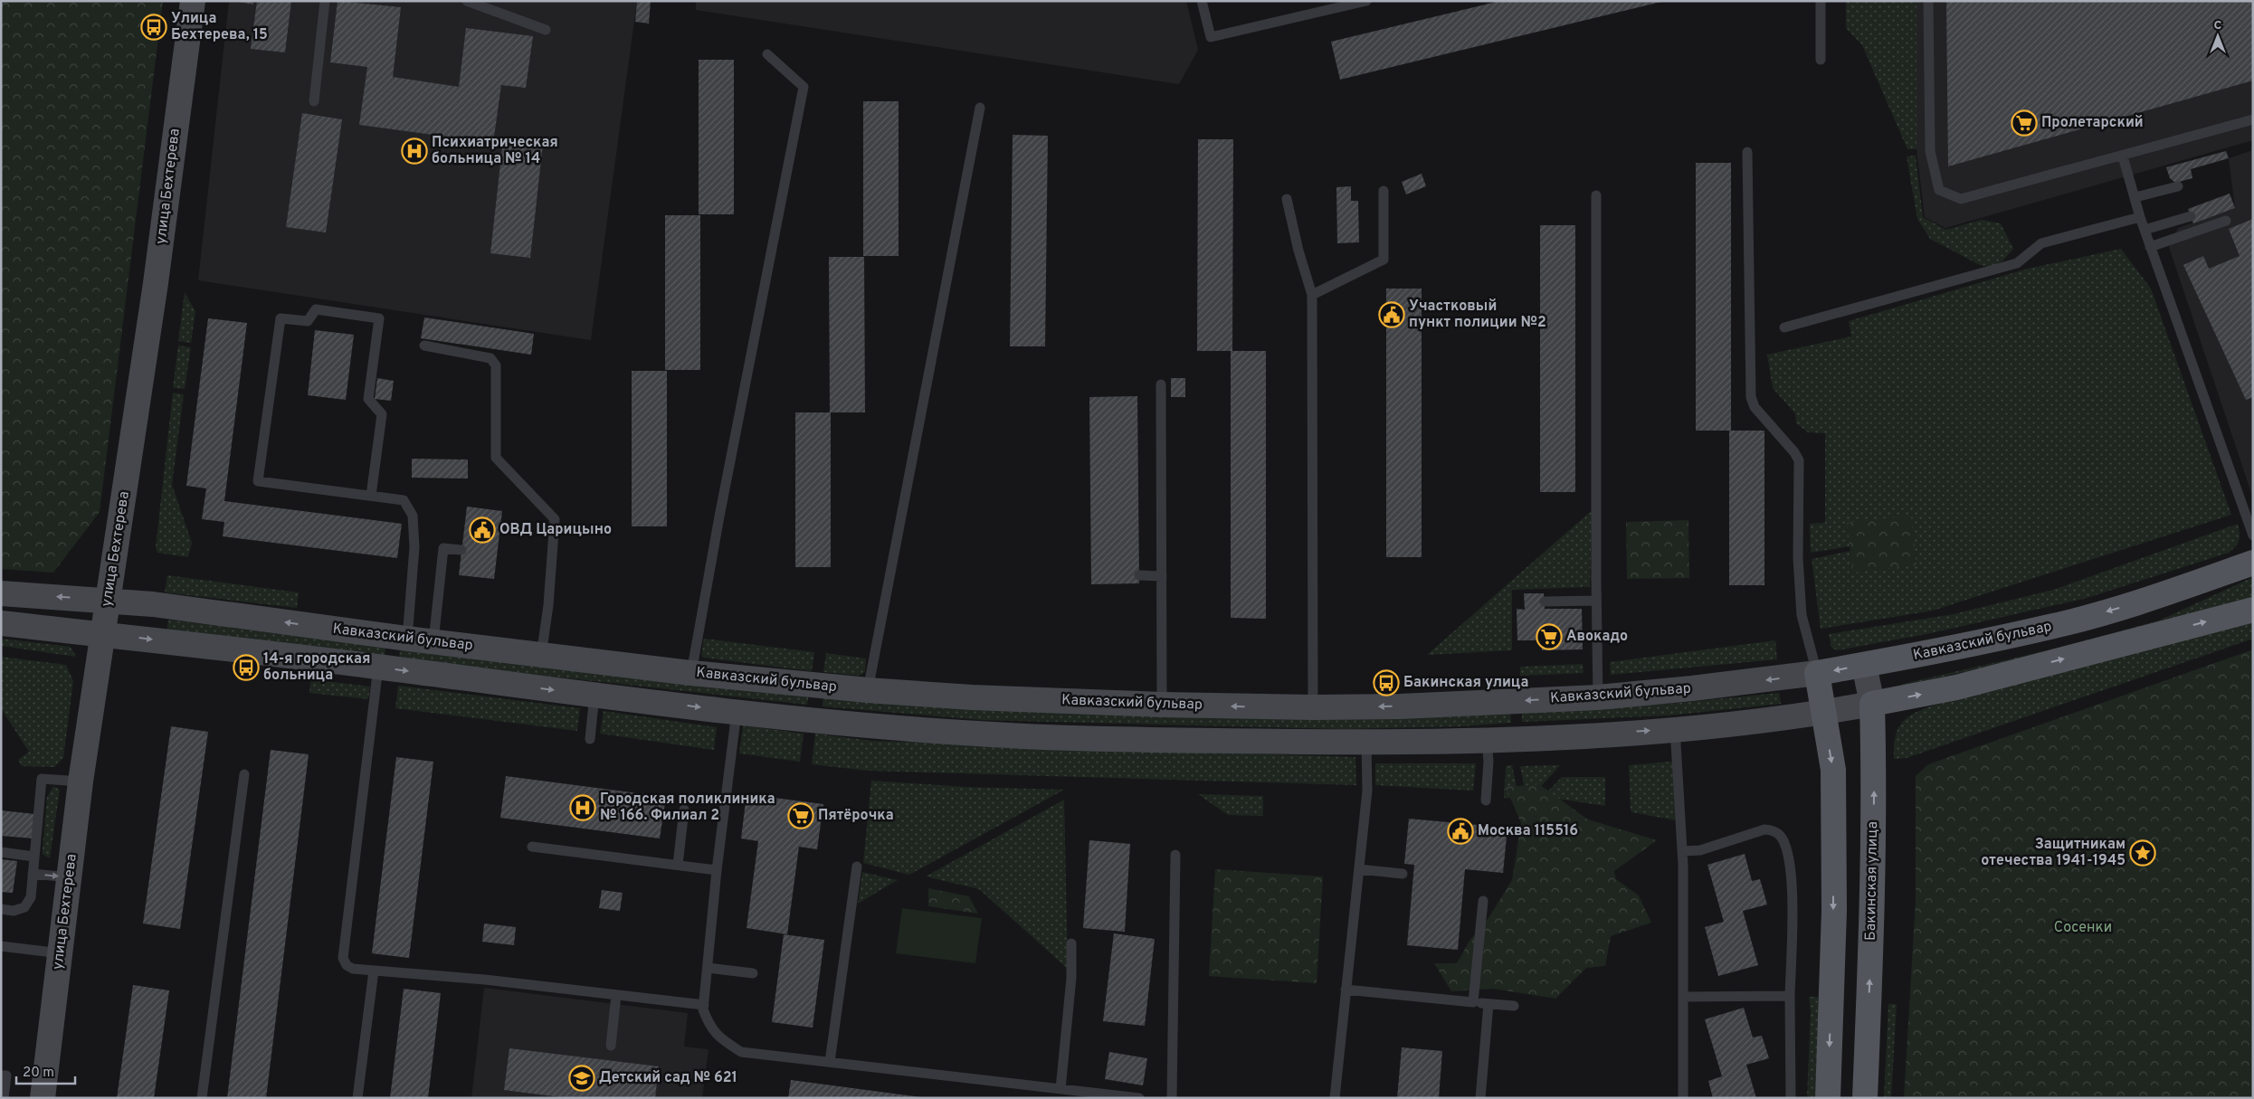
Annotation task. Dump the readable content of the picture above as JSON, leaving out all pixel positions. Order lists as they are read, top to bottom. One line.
{"streets":{"main road":["Кавказский бульвар","Бакинская улица"],"street":["улица Бехтерева"]},"crossings":[["улица Бехтерева","Кавказский бульвар"],["Кавказский бульвар","Бакинская улица"]],"one_way":["Бакинская улица"],"parks":["Сосенки"],"places":{"bus stop":["Улица Бехтерева, 15","14-я городская больница","Бакинская улица"],"supermarket":["Пролетарский","Авокадо","Пятёрочка"],"hospital":["Психиатрическая больница № 14","Городская поликлиника № 166. Филиал 2"],"public building":["Участковый пункт полиции №2","ОВД Царицыно","Москва 115516"],"place":["Защитникам отечества 1941-1945"],"school or university":["Детский сад № 621"]},"scale_bar":"20 m","north":"top"}
